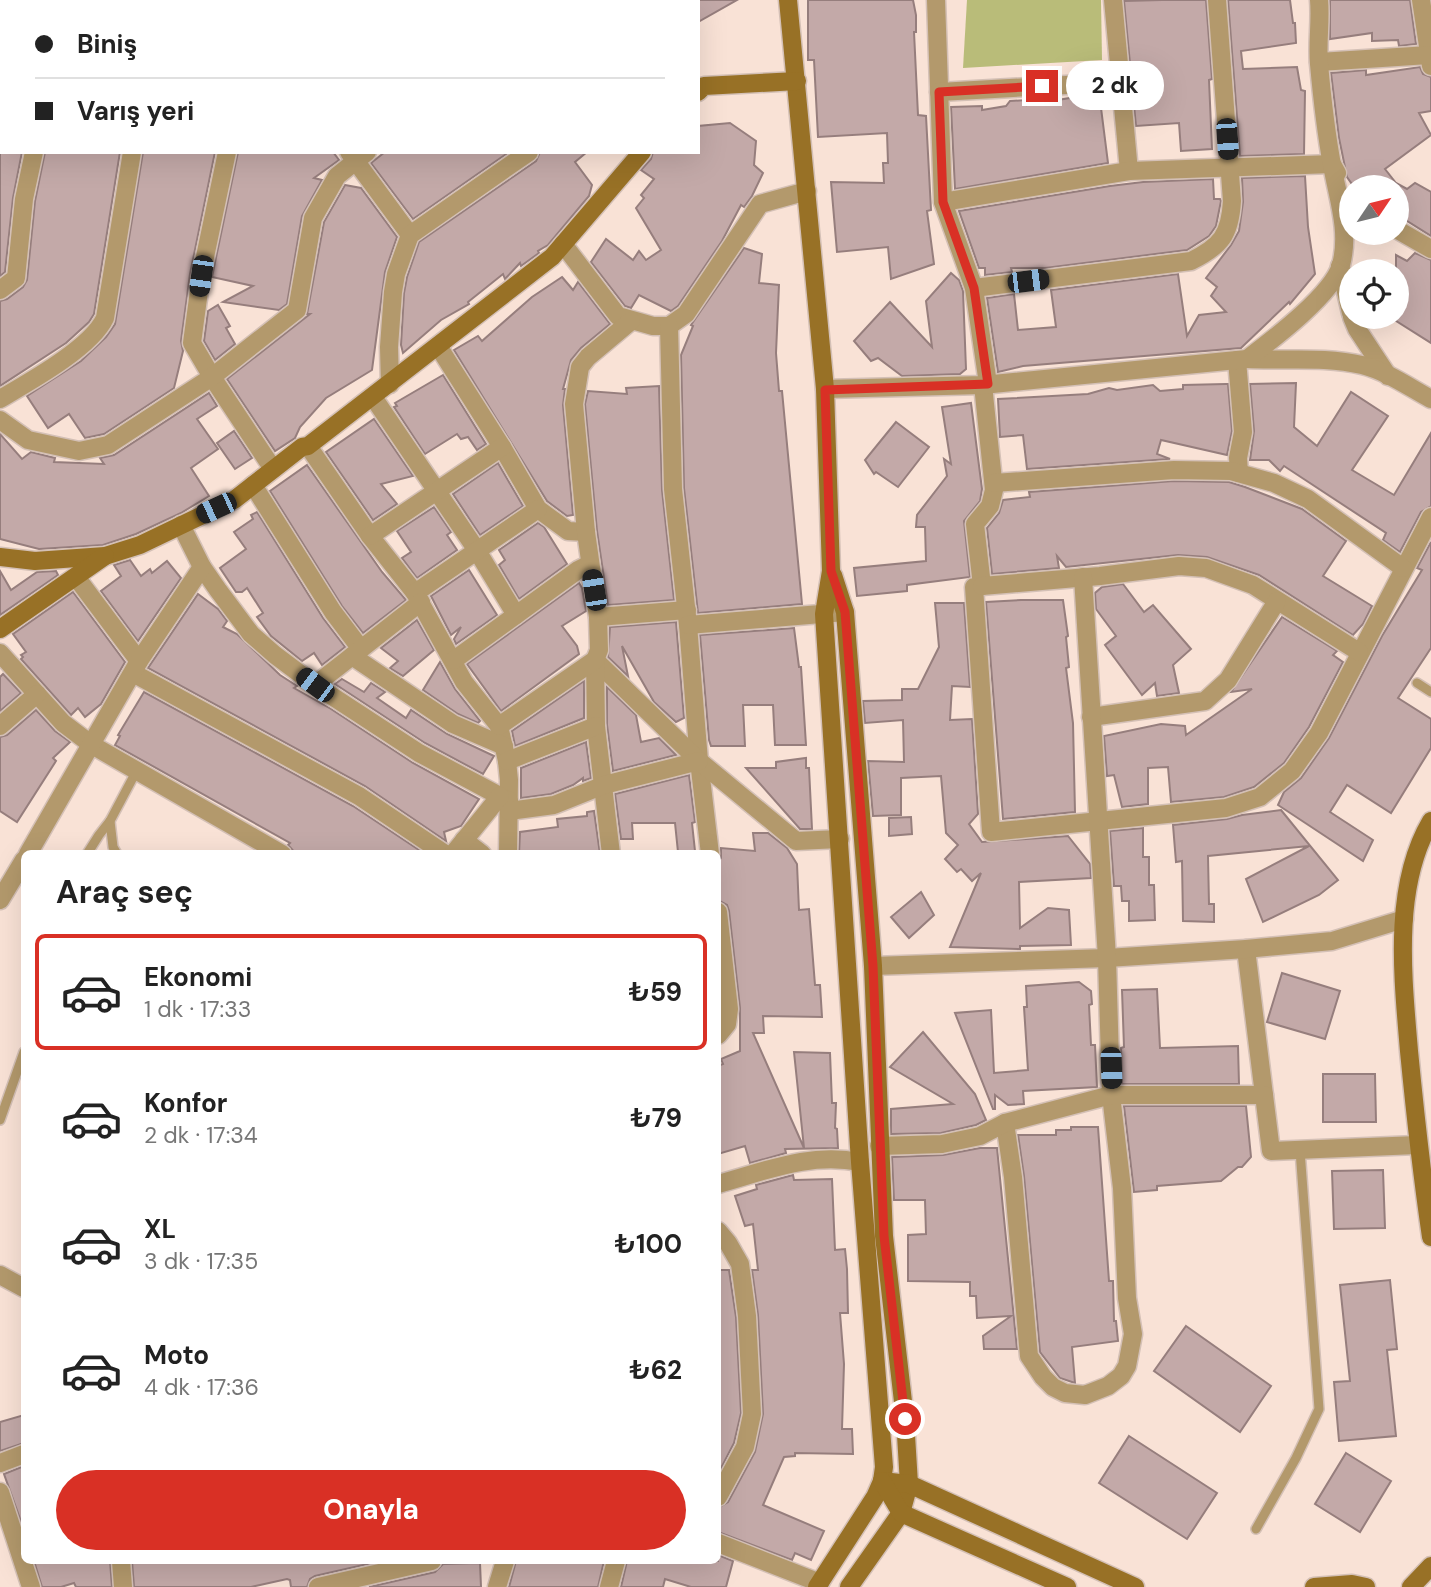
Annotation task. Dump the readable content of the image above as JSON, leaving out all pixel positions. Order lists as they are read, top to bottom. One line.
{"north":"top right","page":{"banner":["Biniş","Varış yeri"],"bubble":"2 dk","heading":"Araç seç","list":[{"name":"Ekonomi","note":"1 dk · 17:33","value":"₺59"},{"name":"Konfor","note":"2 dk · 17:34","value":"₺79"},{"name":"XL","note":"3 dk · 17:35","value":"₺100"},{"name":"Moto","note":"4 dk · 17:36","value":"₺62"}],"buttons":"Onayla"}}
